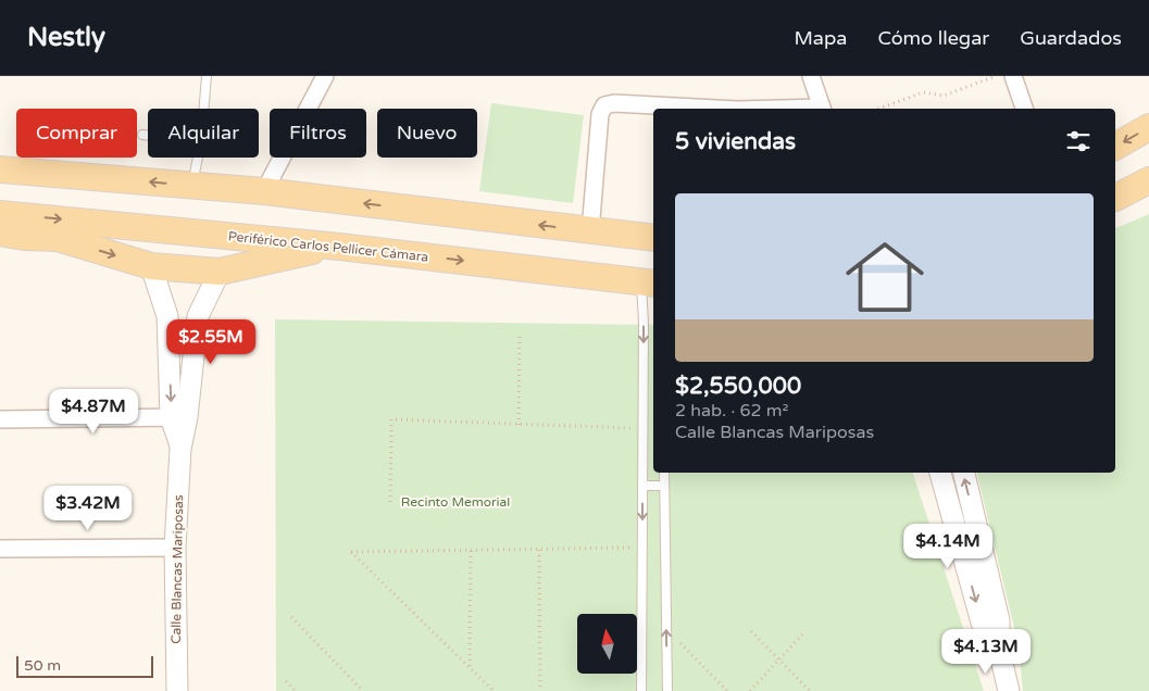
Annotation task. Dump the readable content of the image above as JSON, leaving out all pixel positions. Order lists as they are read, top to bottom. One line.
{"streets":{"main road":["Periférico Carlos Pellicer Cámara"],"street":["Calle Blancas Mariposas"]},"parks":["Recinto Memorial"],"scale_bar":"50 m","north":"top","page":{"header":"Nestly","nav":["Mapa","Cómo llegar","Guardados"],"chip":["Comprar","Alquilar","Filtros","Nuevo"],"heading":"5 viviendas","list":[{"name":"$2,550,000","note":"2 hab. · 62 m² · Calle Blancas Mariposas"}],"price":["$2.55M","$4.87M","$3.42M","$4.14M","$4.13M"],"scale":"50 m"}}
